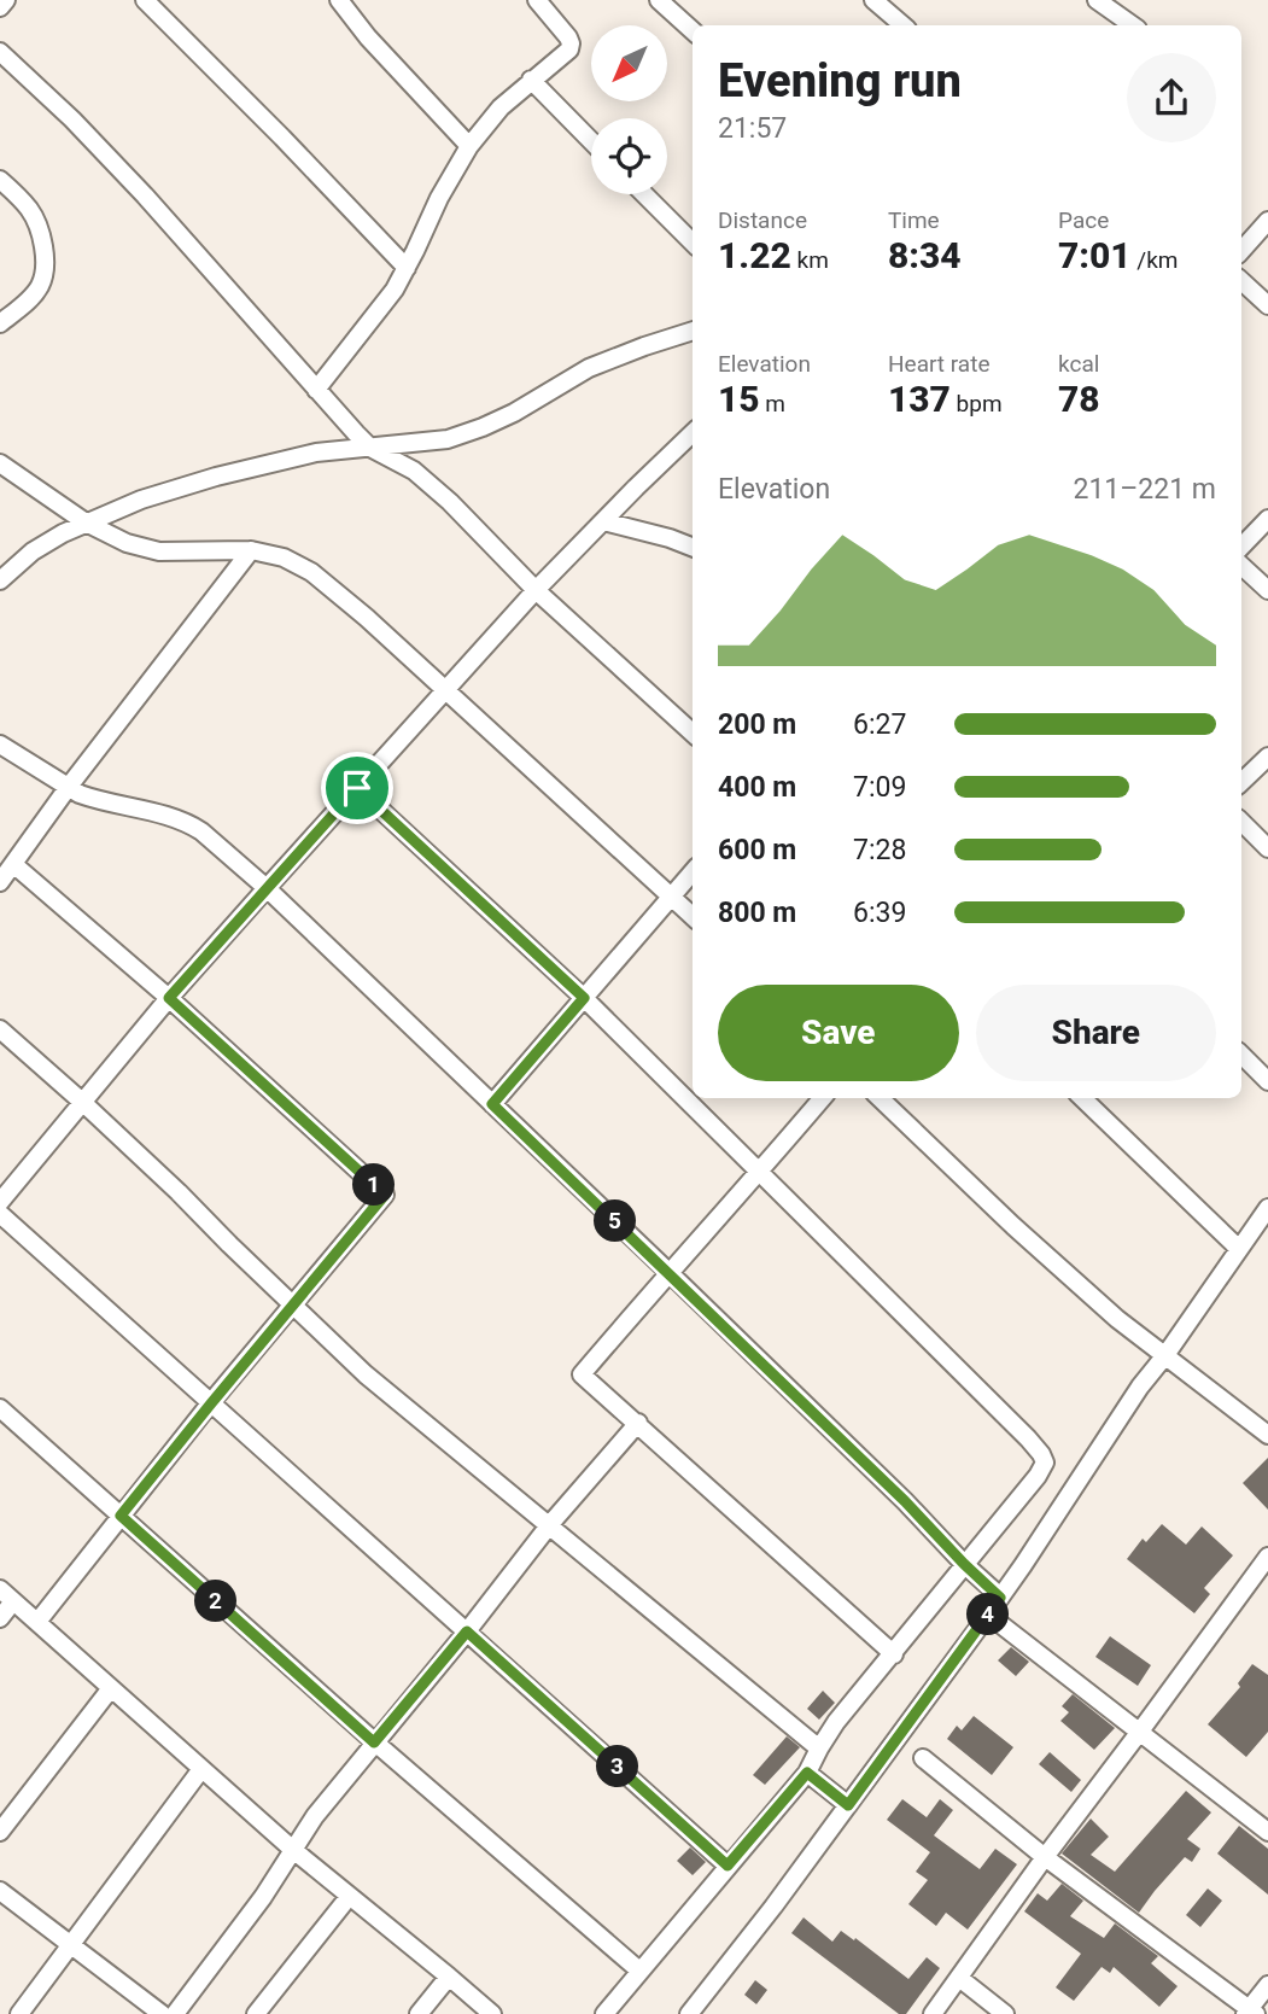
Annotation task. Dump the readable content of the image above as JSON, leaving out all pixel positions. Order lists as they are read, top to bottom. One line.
{"north":"bottom left","page":{"heading":["Evening run","21:57"],"stats":[["Distance","1.22 km"],["Time","8:34"],["Pace","7:01 /km"],["Elevation","15 m"],["Heart rate","137 bpm"],["kcal","78"]],"chart":["Elevation","211–221 m"],"list":[{"name":"200 m","note":"6:27"},{"name":"400 m","note":"7:09"},{"name":"600 m","note":"7:28"},{"name":"800 m","note":"6:39"}],"buttons":["Save","Share"],"pins":["1","5","2","4","3"]}}
